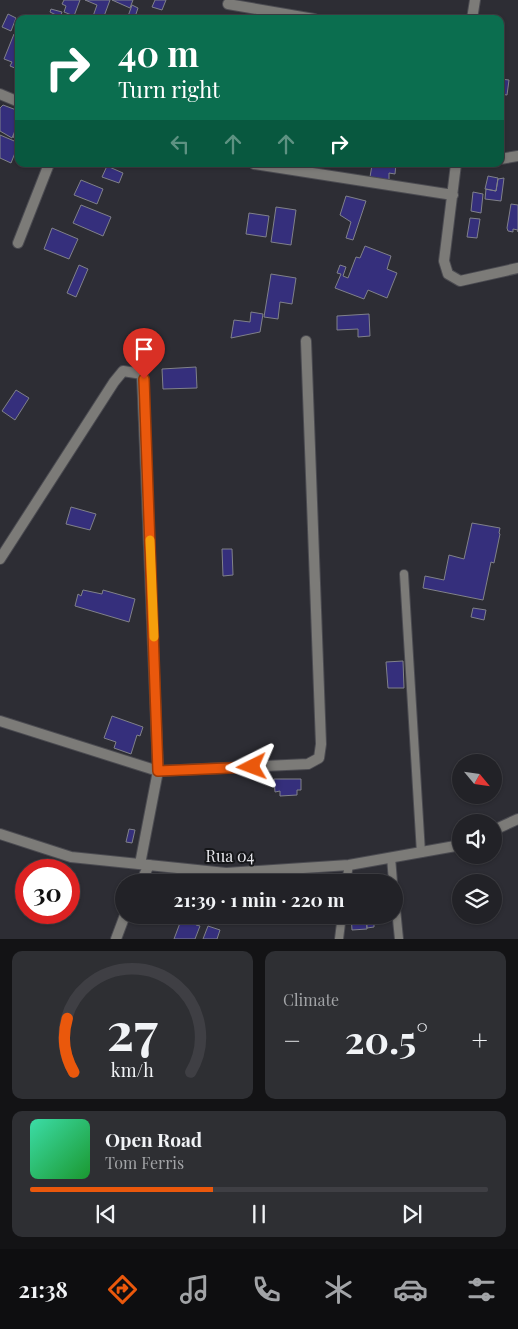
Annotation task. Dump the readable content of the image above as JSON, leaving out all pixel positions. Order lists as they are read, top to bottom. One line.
{"streets":{"street":["Rua 04"]},"north":"bottom right","page":{"turn":["40 m","Turn right"],"limit":"30","trip":"21:39 · 1 min · 220 m","tile":"Climate","heat":["−","20.5°","+"],"song":["Open Road","Tom Ferris"],"tabs":"21:38","gauge":["27","km/h"]}}
